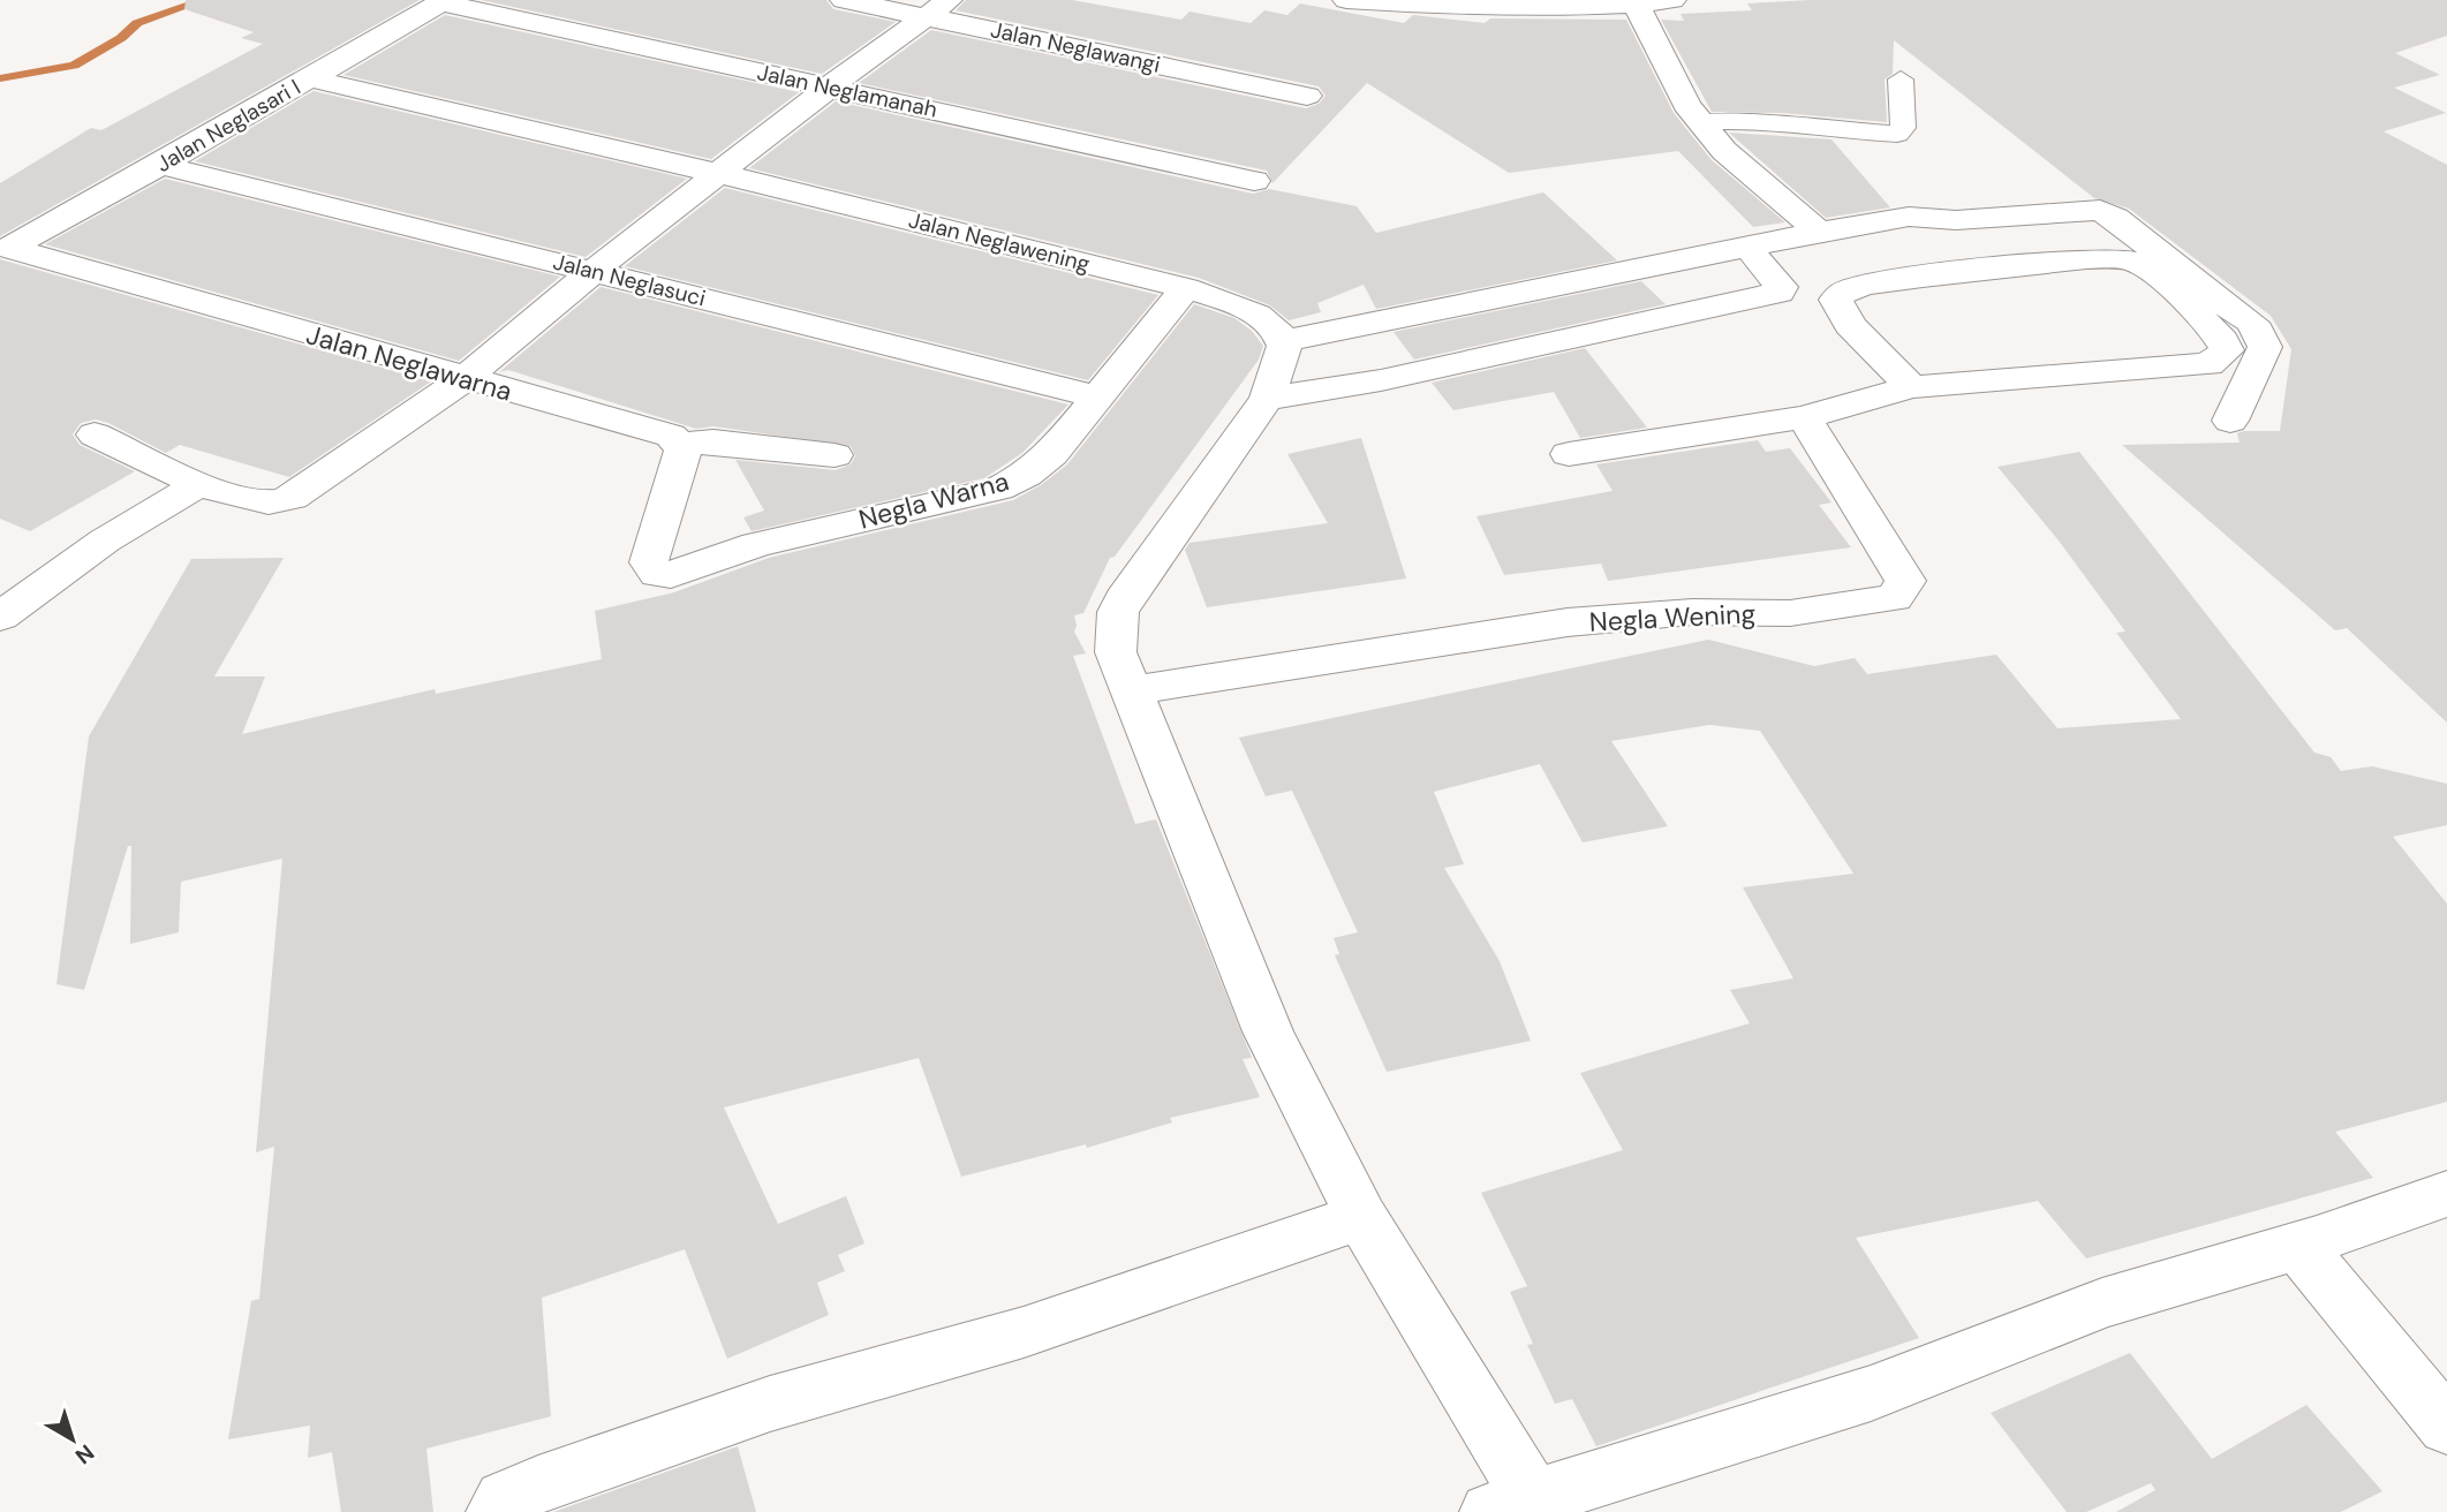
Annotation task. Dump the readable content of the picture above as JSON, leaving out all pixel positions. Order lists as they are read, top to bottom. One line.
{"streets":{"street":["Jalan Neglawangi","Jalan Neglamanah","Jalan Neglasari I","Jalan Neglawening","Jalan Neglasuci","Jalan Neglawarna","Negla Warna","Negla Wening"]},"crossings":[["Jalan Neglamanah","Jalan Neglasari I"],["Jalan Neglasari I","Jalan Neglawening"],["Jalan Neglasari I","Jalan Neglasuci"],["Jalan Neglasari I","Jalan Neglawarna"],["Jalan Neglawening","Negla Warna"],["Jalan Neglasuci","Negla Warna"],["Jalan Neglawarna","Negla Warna"]],"north":"bottom right"}
